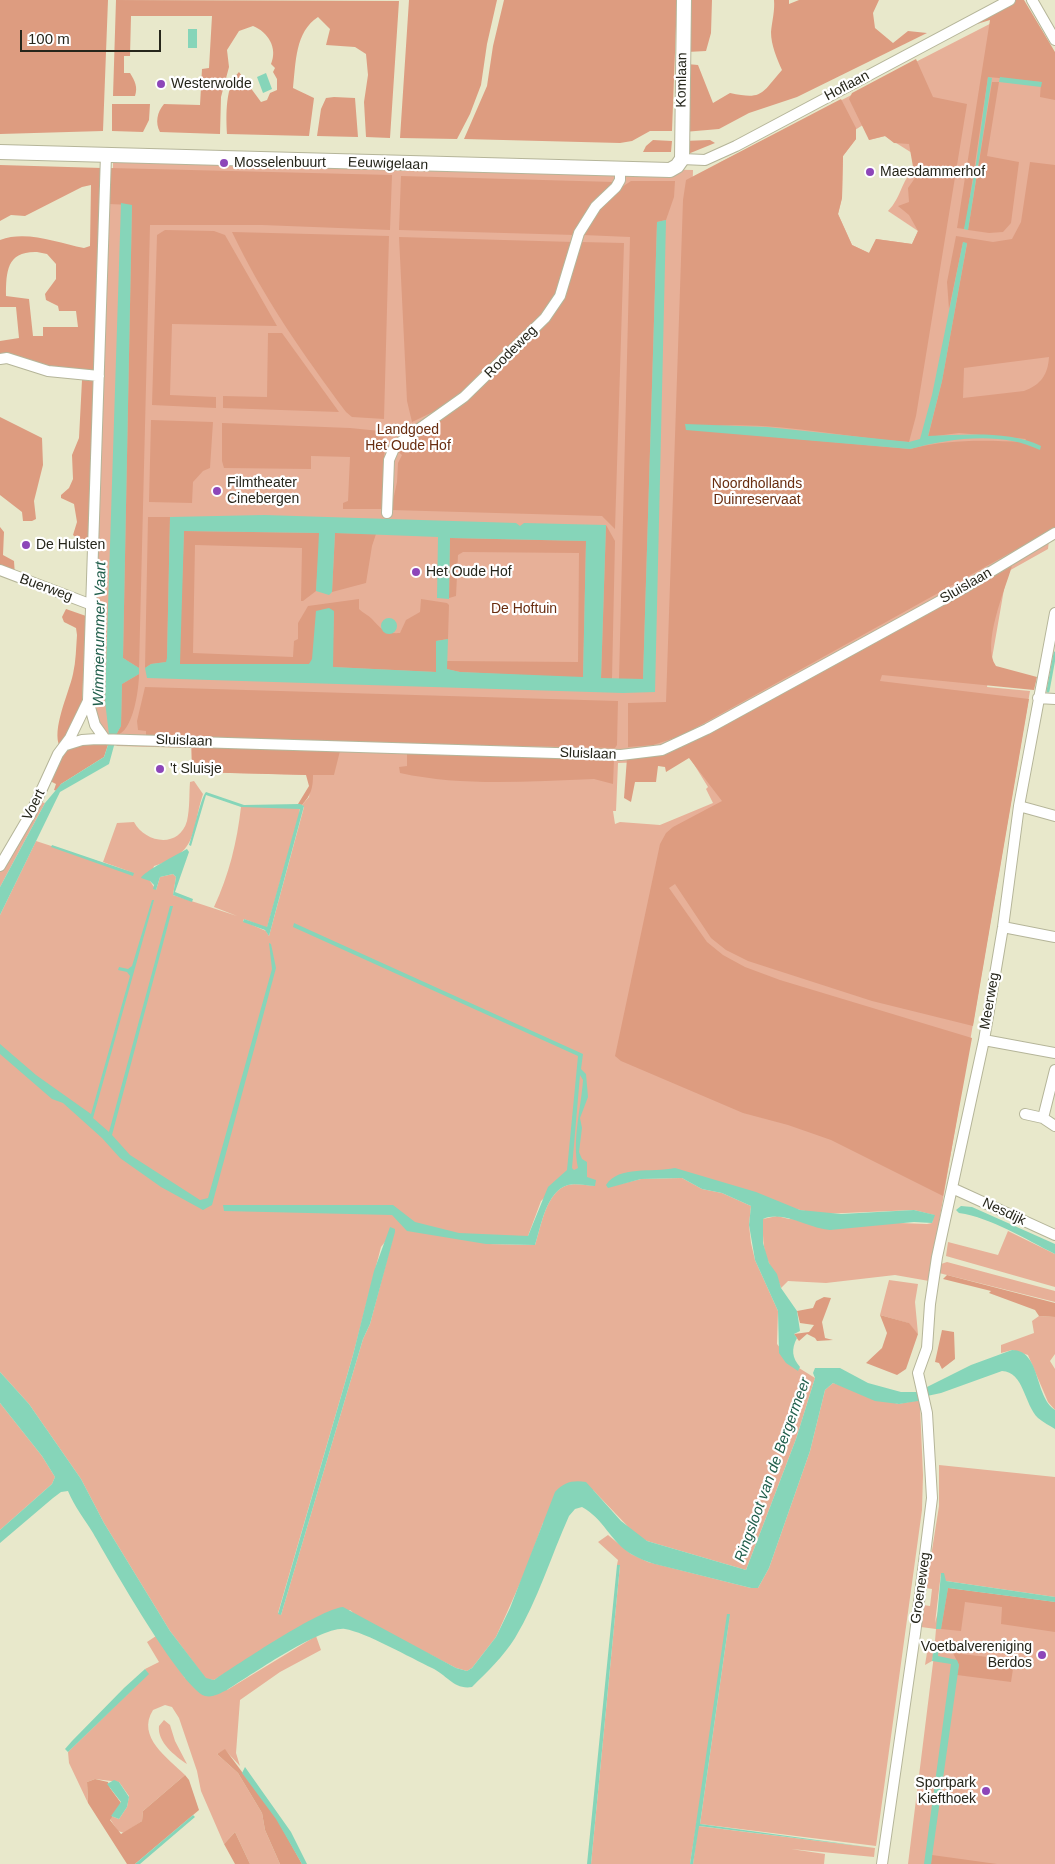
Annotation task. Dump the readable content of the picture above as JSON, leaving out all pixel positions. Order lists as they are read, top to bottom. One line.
{"streets":{"main road":["Komlaan","Eeuwigelaan"],"street":["Hoflaan","Roodeweg","Sluislaan","Buerweg","Voert","Meerweg","Nesdijk","Groeneweg"]},"crossings":[["Komlaan","Hoflaan"],["Komlaan","Eeuwigelaan"],["Hoflaan","Eeuwigelaan"],["Eeuwigelaan","Roodeweg"],["Sluislaan","Voert"],["Meerweg","Nesdijk"],["Meerweg","Groeneweg"]],"water":["Wimmenummer Vaart","Ringsloot van de Bergermeer"],"parks":["Landgoed Het Oude Hof","Noordhollands Duinreservaat","De Hoftuin"],"places":["Westerwolde","Mosselenbuurt","Maesdammerhof","Filmtheater Cinebergen","De Hulsten","Het Oude Hof","'t Sluisje","Voetbalvereniging Berdos","Sportpark Kiefthoek"],"scale_bar":"100 m"}
